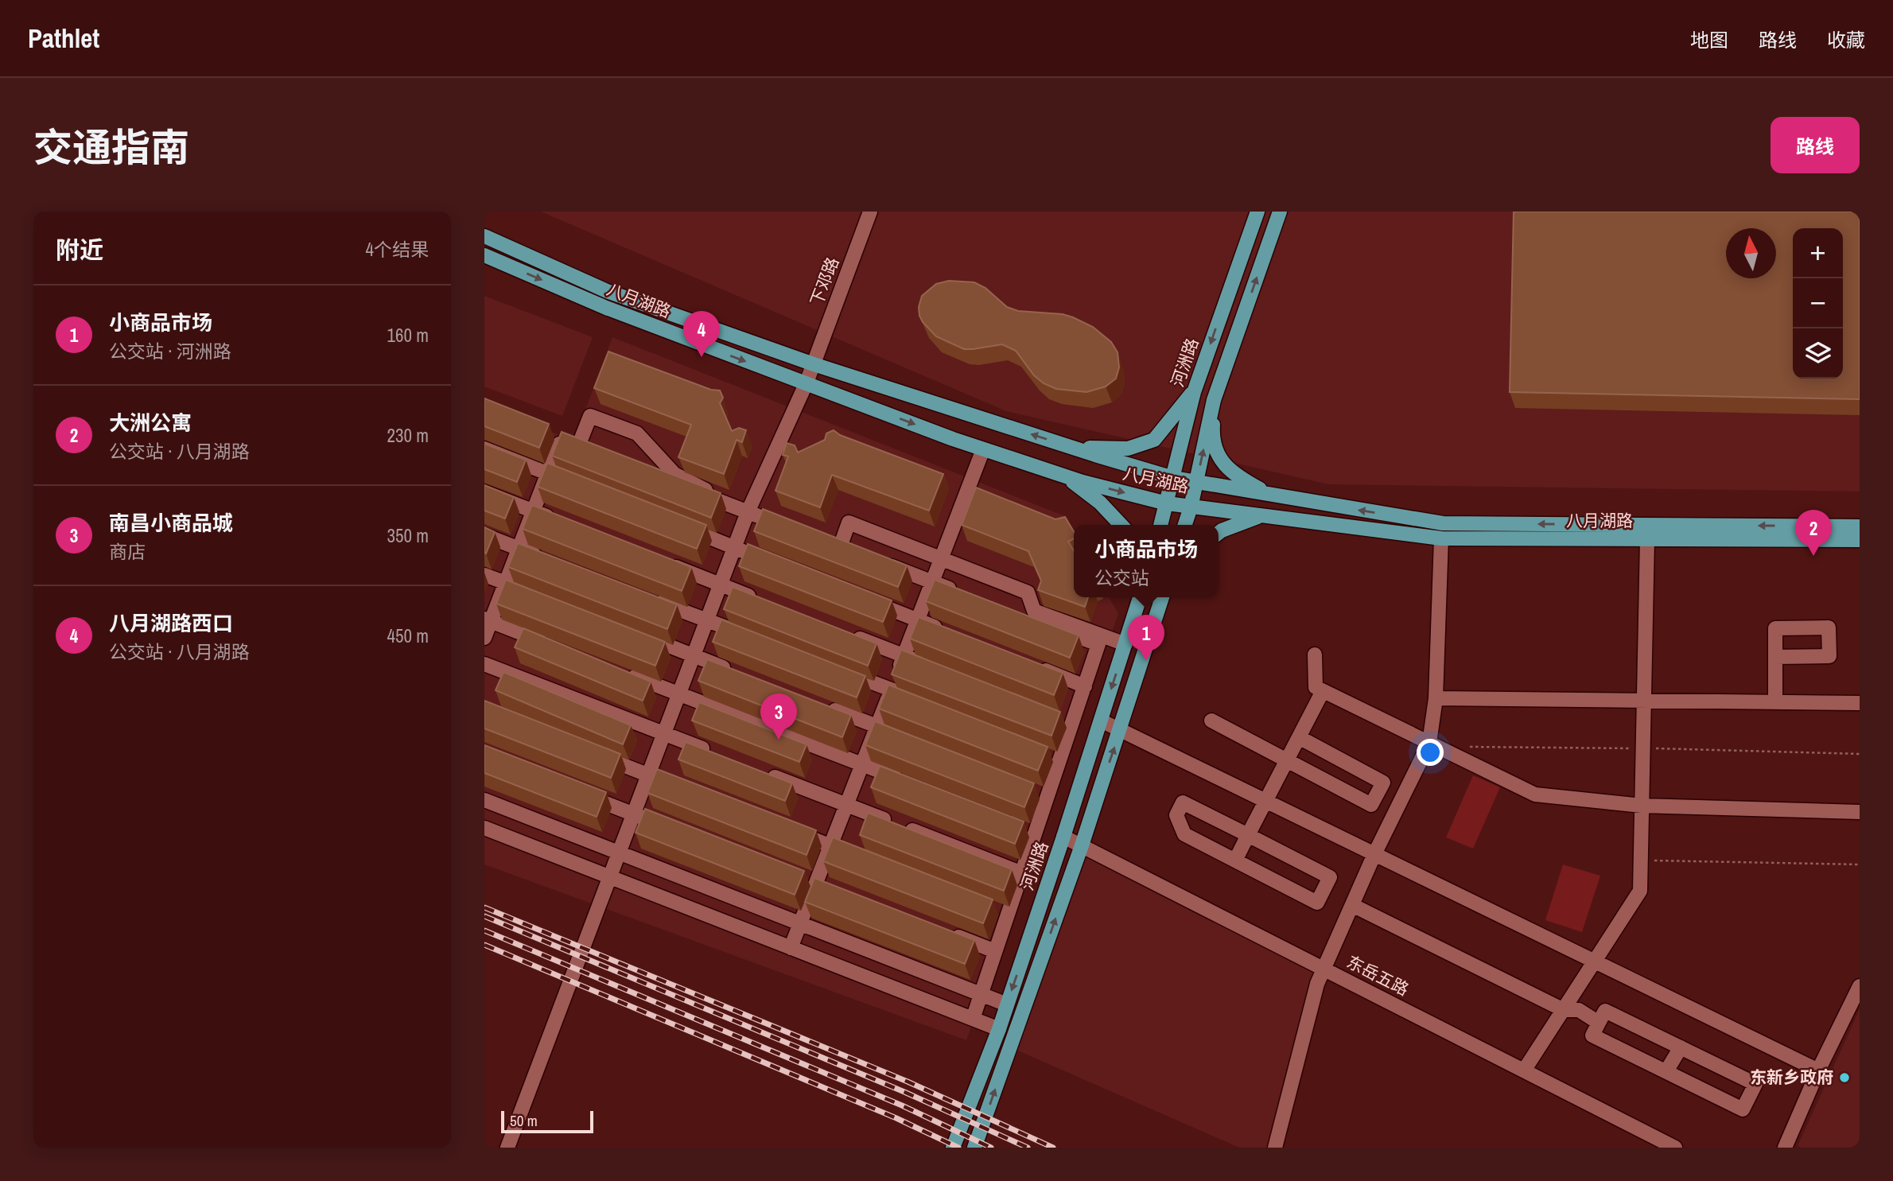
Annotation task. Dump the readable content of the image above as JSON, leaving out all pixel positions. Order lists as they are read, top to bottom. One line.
{"streets":{"main road":["八月湖路","河洲路"],"street":["下邓路","东岳五路"]},"crossings":[["下邓路","八月湖路"],["八月湖路","河洲路"],["河洲路","东岳五路"]],"places":["东新乡政府"],"scale_bar":"50 m","north":"top","page":{"header":"Pathlet","nav":["地图","路线","收藏"],"title":"交通指南","buttons":"路线","heading":["附近","4个结果"],"map_buttons":["+","−"],"list":[{"mark":"1","name":"小商品市场","note":"公交站 · 河洲路","value":"160 m"},{"mark":"2","name":"大洲公寓","note":"公交站 · 八月湖路","value":"230 m"},{"mark":"3","name":"南昌小商品城","note":"商店","value":"350 m"},{"mark":"4","name":"八月湖路西口","note":"公交站 · 八月湖路","value":"450 m"}],"pins":["4","2","1","3"],"popup":["小商品市场","公交站"],"scale":"50 m"}}
